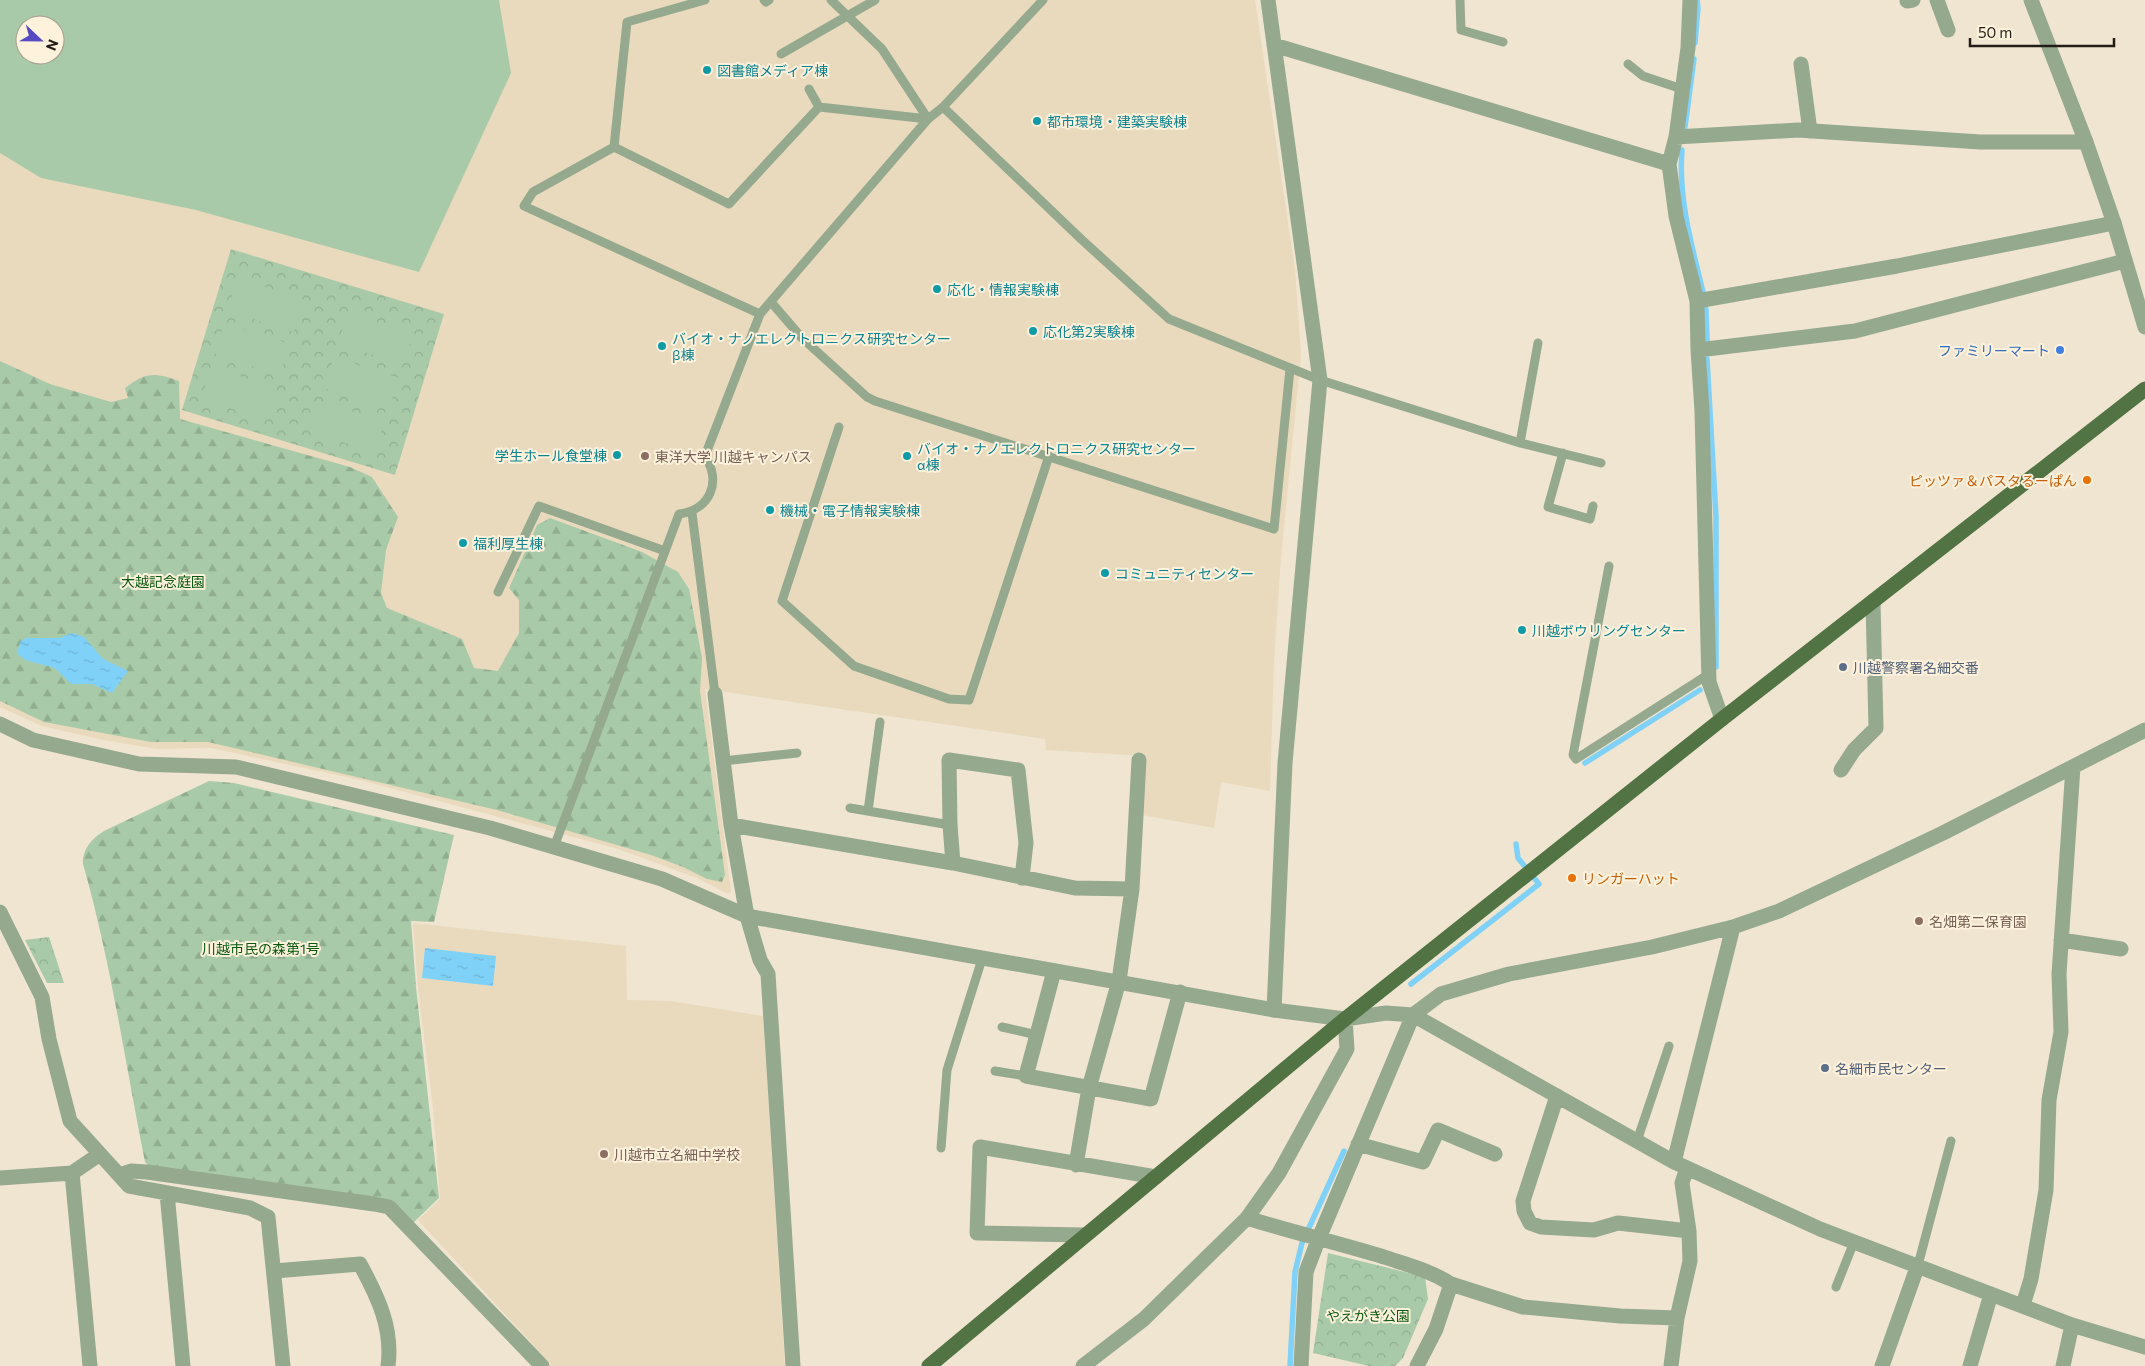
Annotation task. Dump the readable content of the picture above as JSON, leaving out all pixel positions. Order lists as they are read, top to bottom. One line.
{"parks":["大越記念庭園","川越市民の森第1号","やえがき公園"],"places":["図書館メディア棟","都市環境・建築実験棟","応化・情報実験棟","応化第2実験棟","バイオ・ナノエレクトロニクス研究センター β棟","ファミリーマート","学生ホール食堂棟","東洋大学 川越キャンパス","バイオ・ナノエレクトロニクス研究センター α棟","ピッツァ＆パスタるーぱん","機械・電子情報実験棟","福利厚生棟","コミュニティセンター","川越ボウリングセンター","川越警察署名細交番","リンガーハット","名畑第二保育園","名細市民センター","川越市立名細中学校"],"scale_bar":"50 m","north":"right"}
